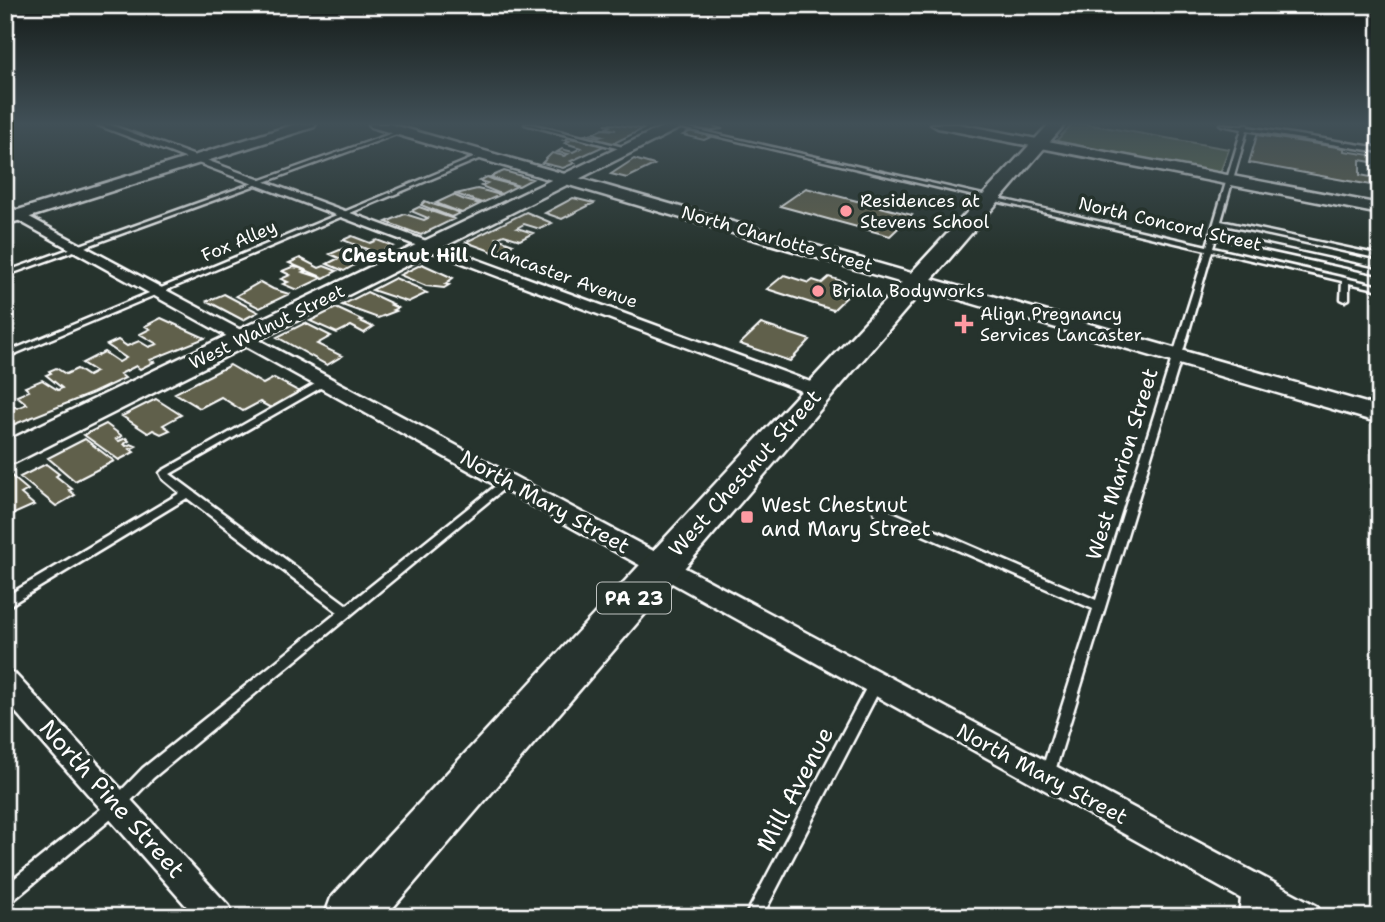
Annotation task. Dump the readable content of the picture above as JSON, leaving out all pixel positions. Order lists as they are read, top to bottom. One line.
{"streets":{"main road":["North Charlotte Street","West Walnut Street","West Chestnut Street","PA 23"],"street":["Lancaster Avenue","North Mary Street","North Pine Street"],"lane":["North Concord Street","Fox Alley","West Marion Street","Mill Avenue"]},"crossings":[["North Concord Street","West Marion Street"],["North Concord Street","West Chestnut Street"],["North Charlotte Street","West Walnut Street"],["North Charlotte Street","West Marion Street"],["North Charlotte Street","West Chestnut Street"],["Fox Alley","Lancaster Avenue"],["Fox Alley","North Mary Street"],["Lancaster Avenue","West Walnut Street"],["Lancaster Avenue","West Chestnut Street"],["West Walnut Street","North Mary Street"],["West Marion Street","North Mary Street"],["West Chestnut Street","North Mary Street"],["North Mary Street","Mill Avenue"]],"districts":["Chestnut Hill"],"places":{"other":["Residences at Stevens School","Briala Bodyworks"],"health":["Align Pregnancy Services Lancaster"],"transit":["West Chestnut and Mary Street"]}}
